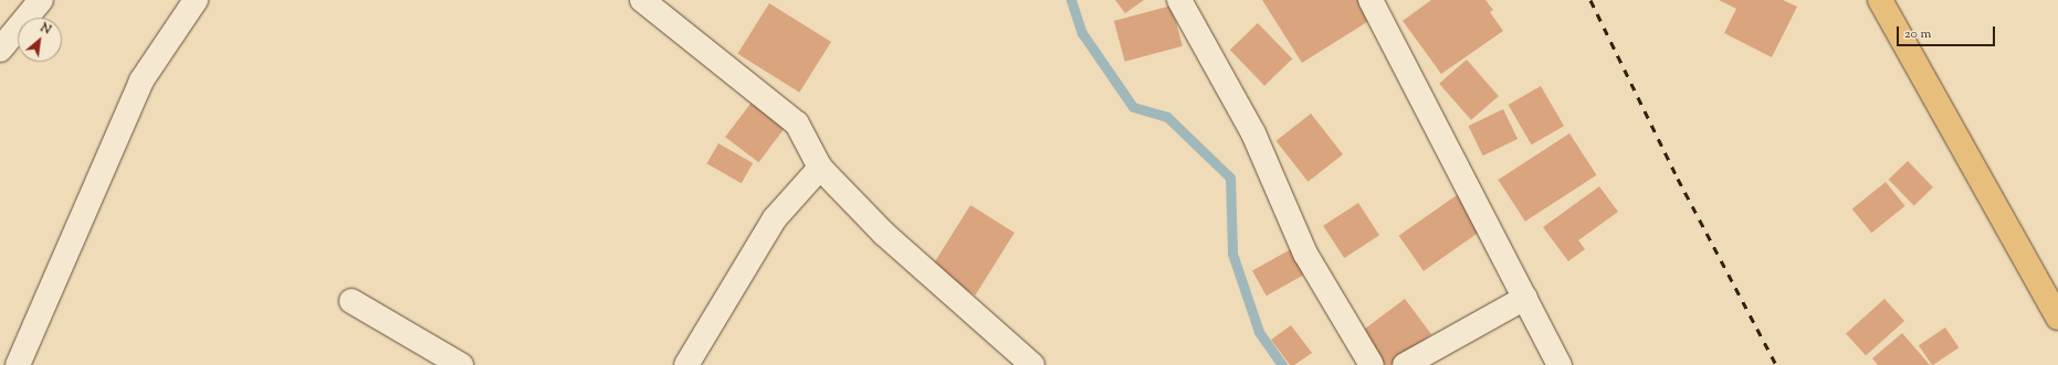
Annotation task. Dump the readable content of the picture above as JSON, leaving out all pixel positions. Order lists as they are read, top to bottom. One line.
{"scale_bar":"20 m","north":"top right"}
